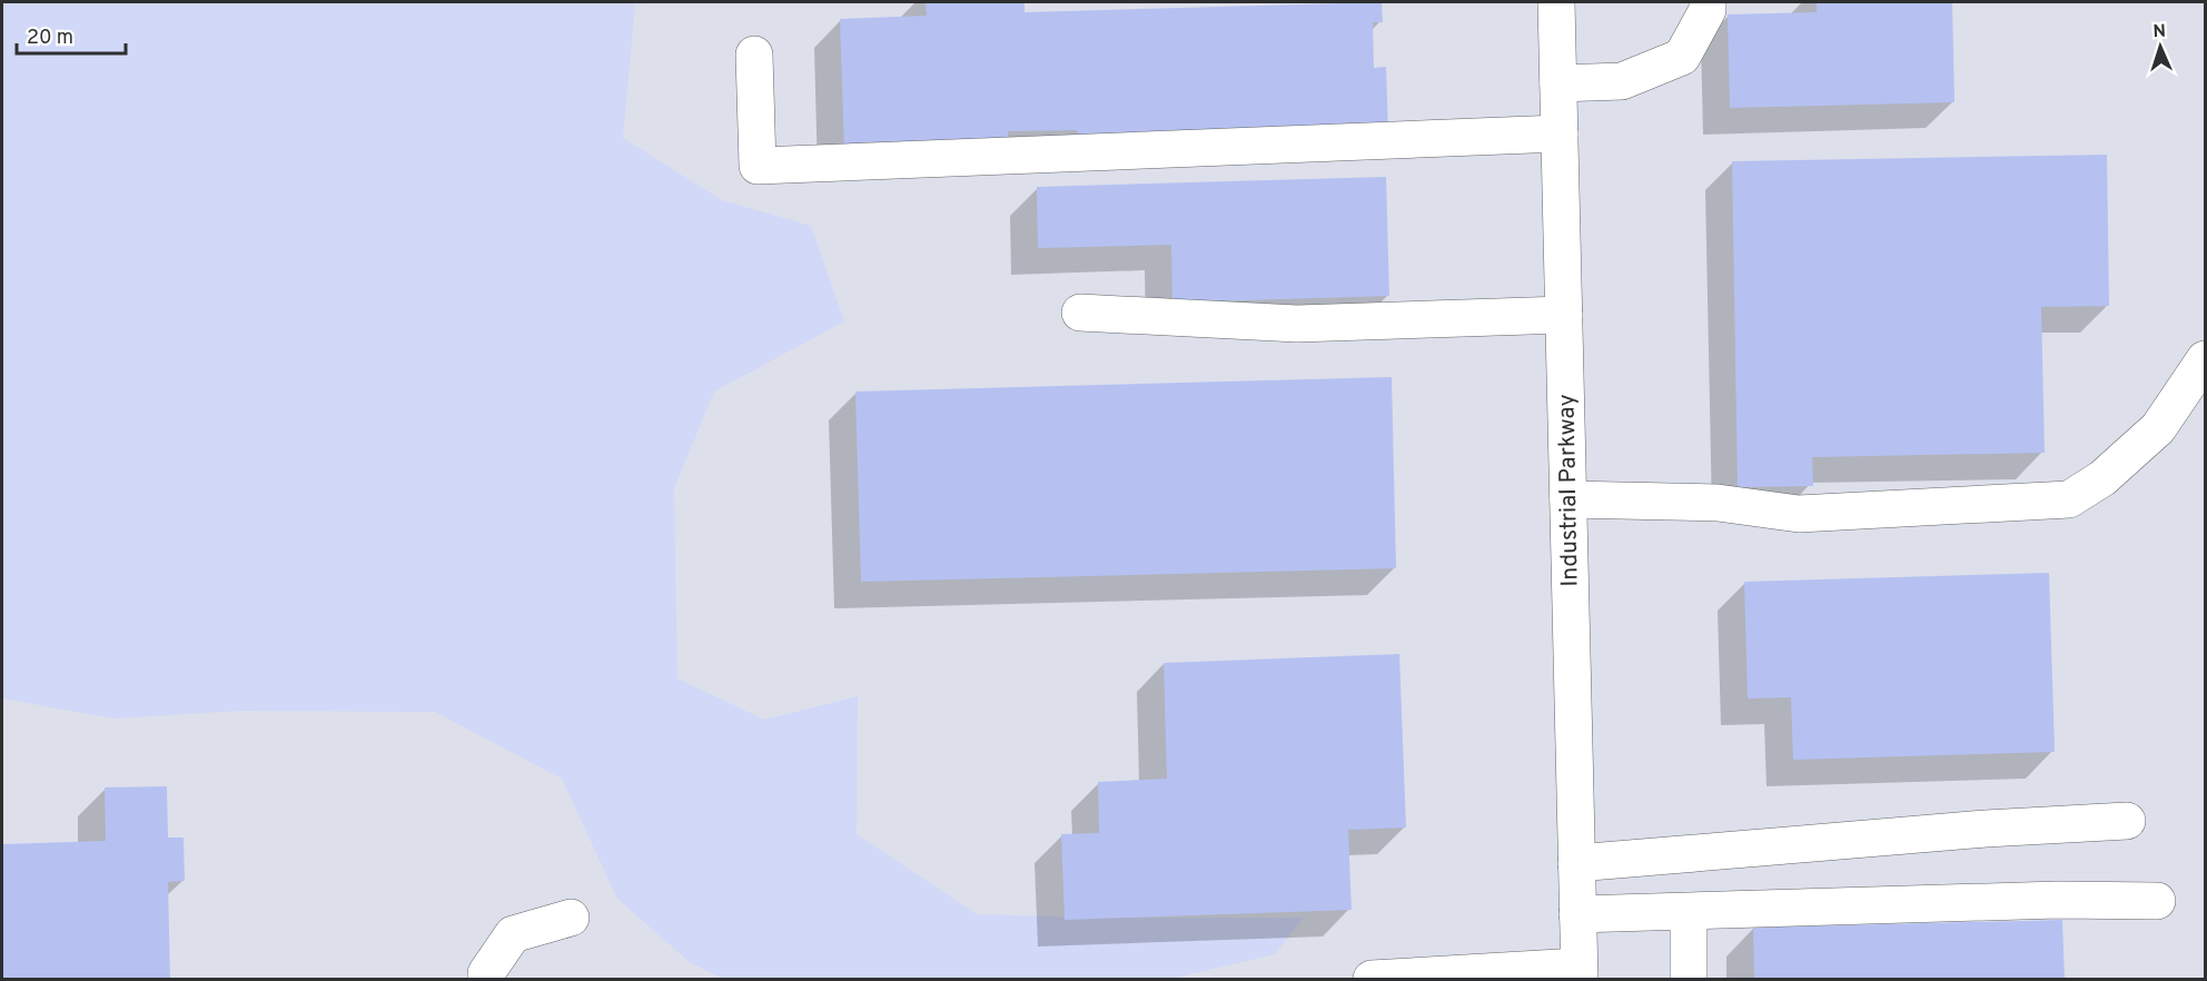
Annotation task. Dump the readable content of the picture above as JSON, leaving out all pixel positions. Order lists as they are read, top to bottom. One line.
{"streets":{"street":["Industrial Parkway"]},"scale_bar":"20 m","north":"top"}
